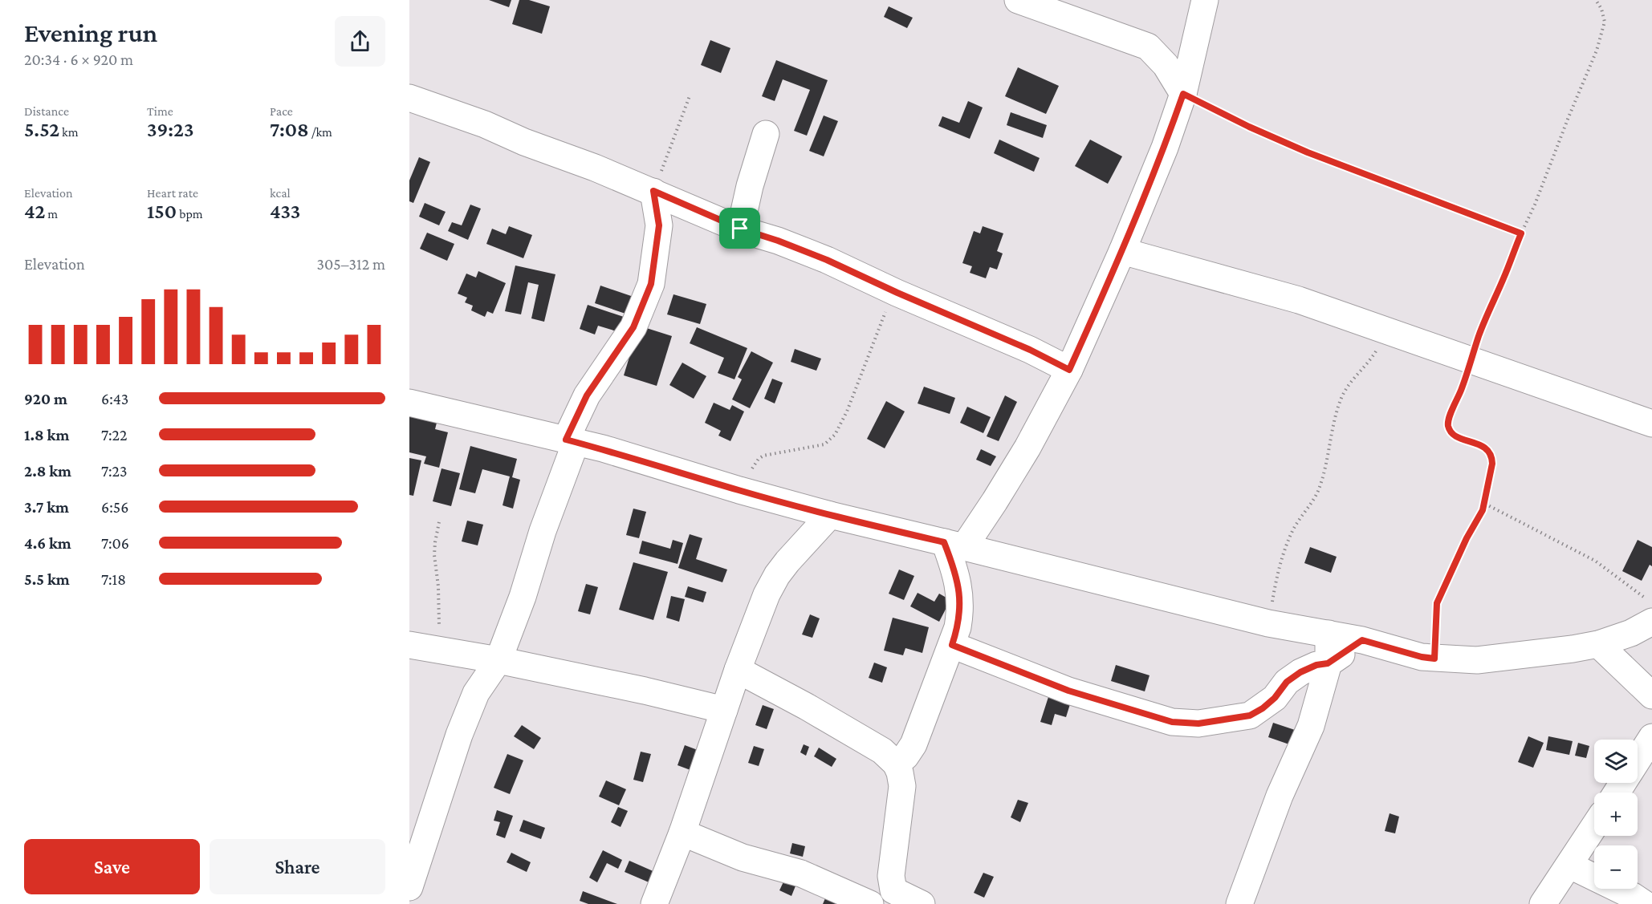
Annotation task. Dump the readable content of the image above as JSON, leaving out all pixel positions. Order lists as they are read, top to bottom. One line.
{"page":{"heading":["Evening run","20:34 · 6 × 920 m"],"stats":[["Distance","5.52 km"],["Time","39:23"],["Pace","7:08 /km"],["Elevation","42 m"],["Heart rate","150 bpm"],["kcal","433"]],"chart":["Elevation","305–312 m"],"list":[{"name":"920 m","note":"6:43"},{"name":"1.8 km","note":"7:22"},{"name":"2.8 km","note":"7:23"},{"name":"3.7 km","note":"6:56"},{"name":"4.6 km","note":"7:06"},{"name":"5.5 km","note":"7:18"}],"map_buttons":["+","−"],"buttons":["Save","Share"]}}
